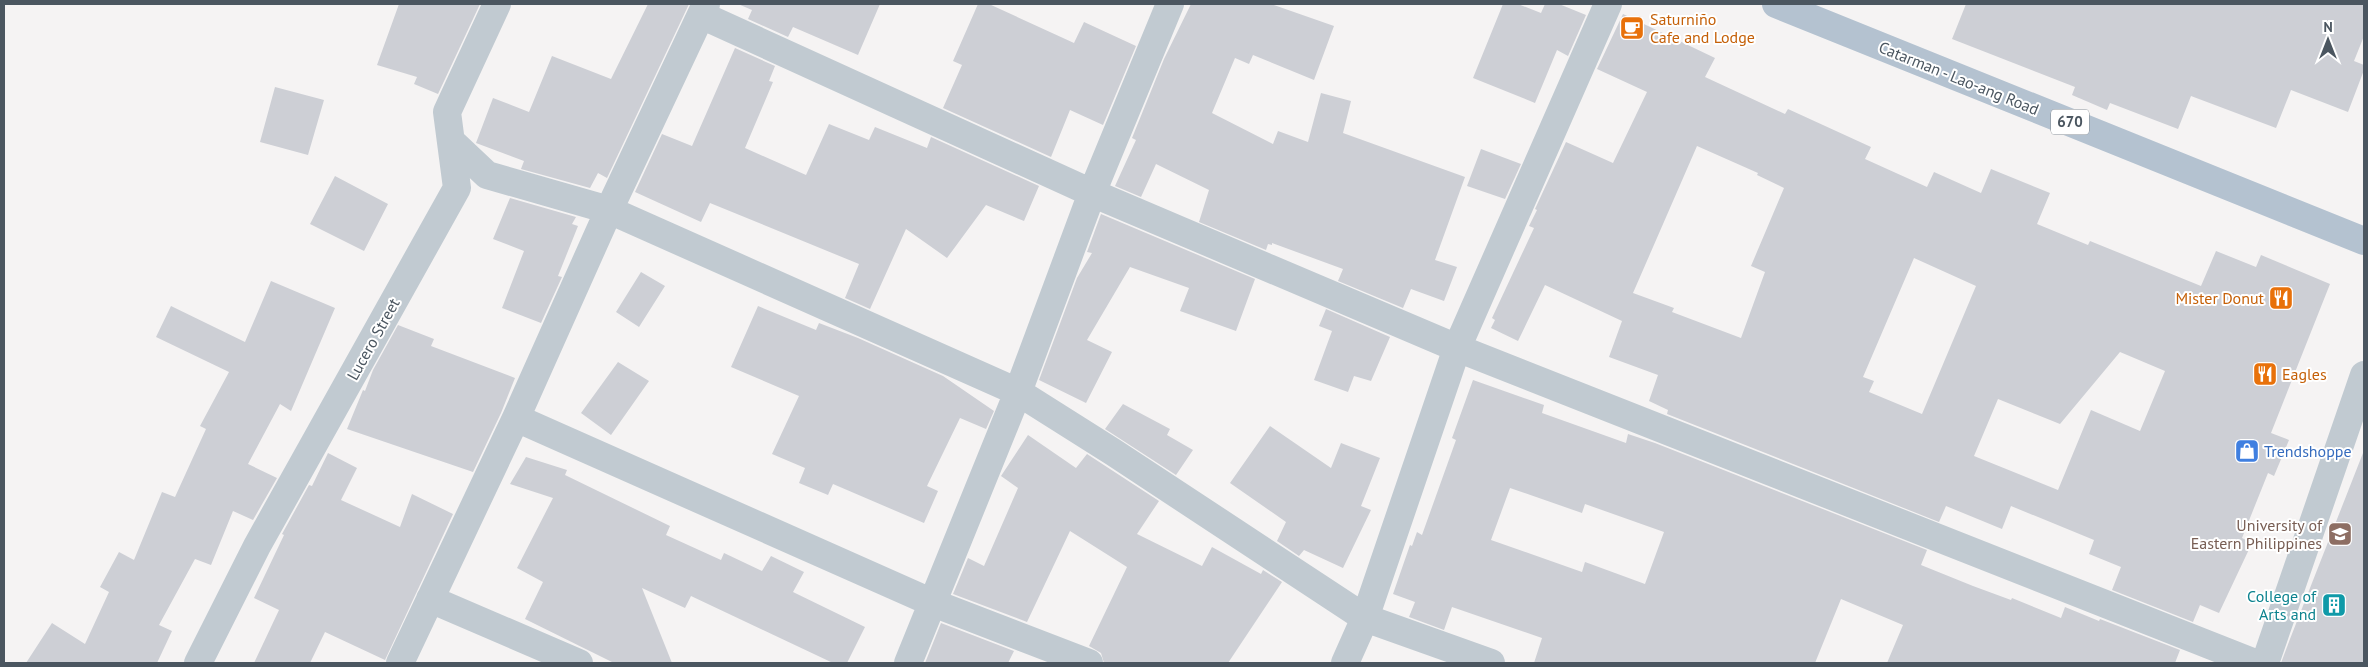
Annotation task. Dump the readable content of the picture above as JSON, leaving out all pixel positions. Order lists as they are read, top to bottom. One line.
{"streets":{"main road":["Catarman - Lao-ang Road","670"],"street":["Lucero Street"]},"places":{"cafe":["Saturniño Cafe and Lodge"],"restaurant":["Mister Donut","Eagles"],"shop":["Trendshoppe"],"school or university":["University of Eastern Philippines"],"building":["College of Arts and"]},"north":"top"}
